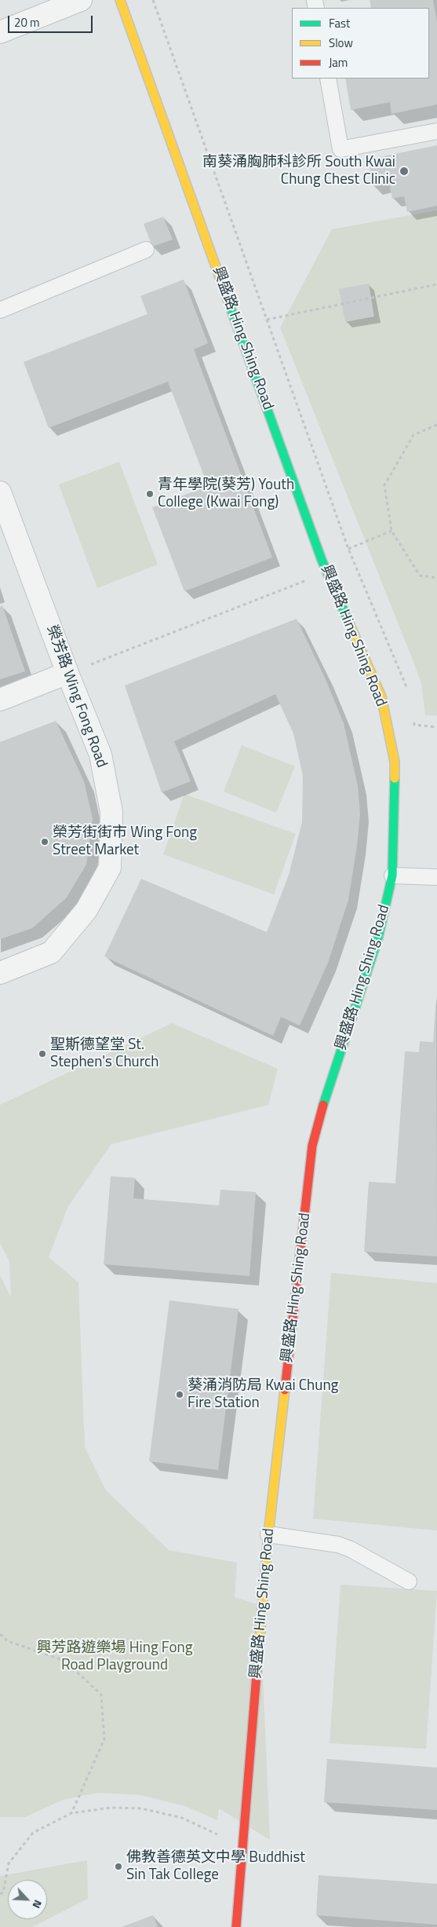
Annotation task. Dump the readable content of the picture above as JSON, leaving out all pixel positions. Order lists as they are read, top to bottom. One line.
{"streets":{"street":["興盛路 Hing Shing Road","榮芳路 Wing Fong Road"]},"parks":["興芳路遊樂場 Hing Fong Road Playground"],"places":["南葵涌胸肺科診所 South Kwai Chung Chest Clinic","青年學院(葵芳) Youth College (Kwai Fong)","榮芳街街市 Wing Fong Street Market","聖斯德望堂 St. Stephen's Church","葵涌消防局 Kwai Chung Fire Station","佛教善德英文中學 Buddhist Sin Tak College"],"legend":["Fast","Slow","Jam"],"scale_bar":"20 m","north":"bottom right"}
